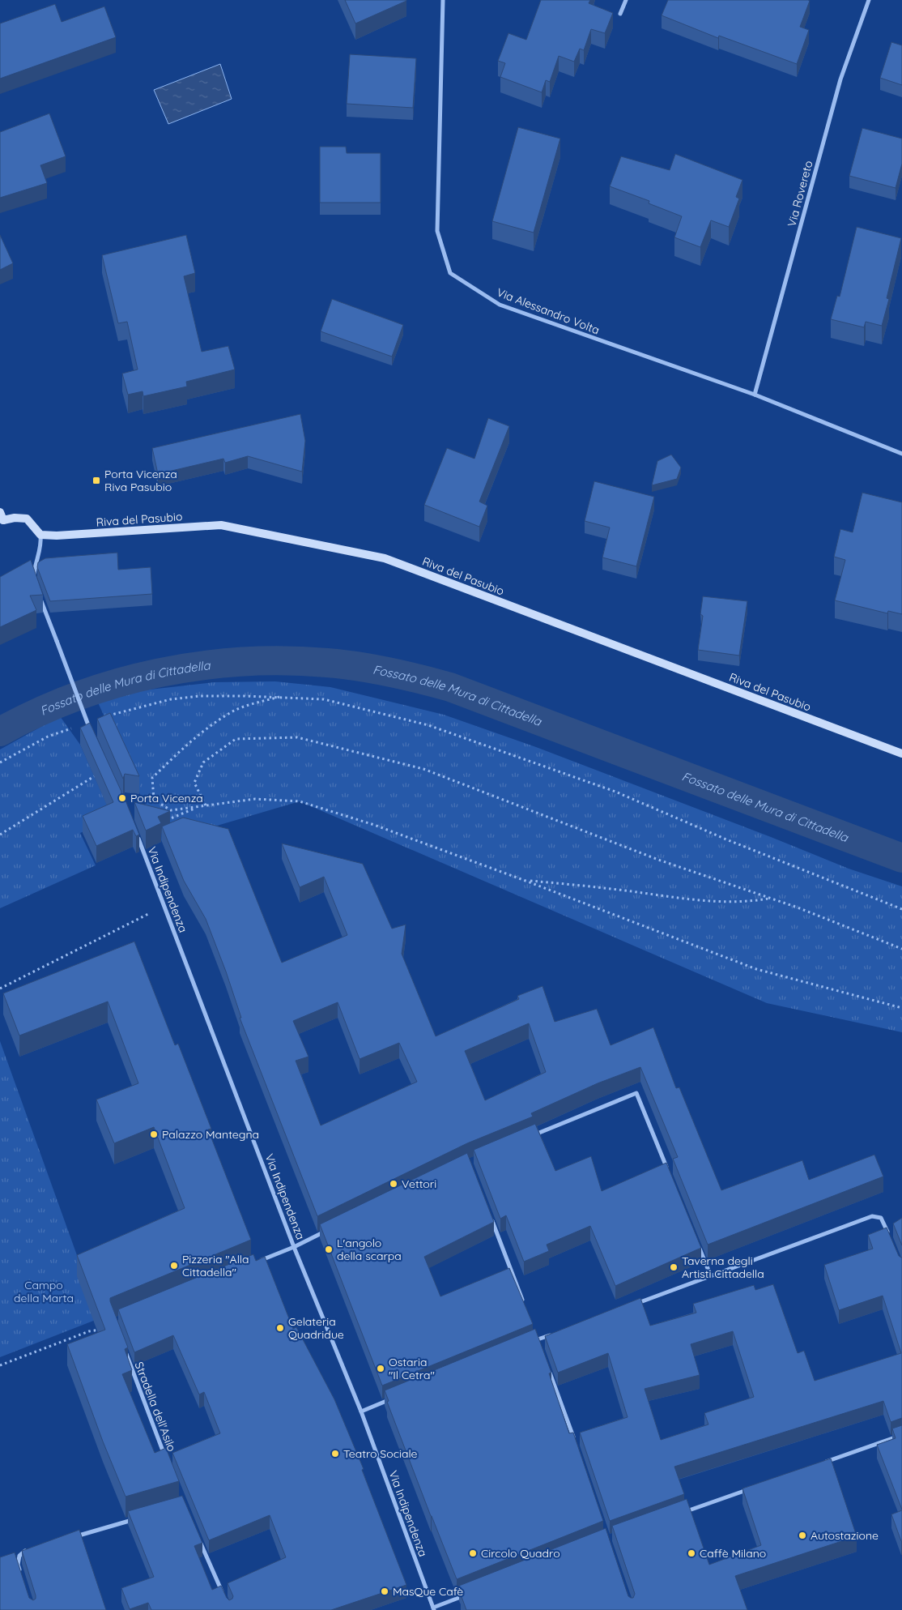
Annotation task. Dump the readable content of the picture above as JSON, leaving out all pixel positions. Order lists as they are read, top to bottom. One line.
{"streets":{"street":["Via Rovereto","Via Alessandro Volta","Riva del Pasubio","Via Indipendenza","Stradella dell'Asilo"]},"crossings":[["Via Rovereto","Via Alessandro Volta"]],"water":["Fossato delle Mura di Cittadella"],"parks":["Campo della Marta"],"places":{"transit":["Porta Vicenza Riva Pasubio"],"other":["Porta Vicenza","Palazzo Mantegna","Vettori","L'angolo della scarpa","Pizzeria \"Alla Cittadella\"","Taverna degli Artisti Cittadella","Gelateria Quadridue","Ostaria \"Il Cetra\"","Teatro Sociale","Autostazione","Circolo Quadro","Caffè Milano","MasQue Cafè"]}}
